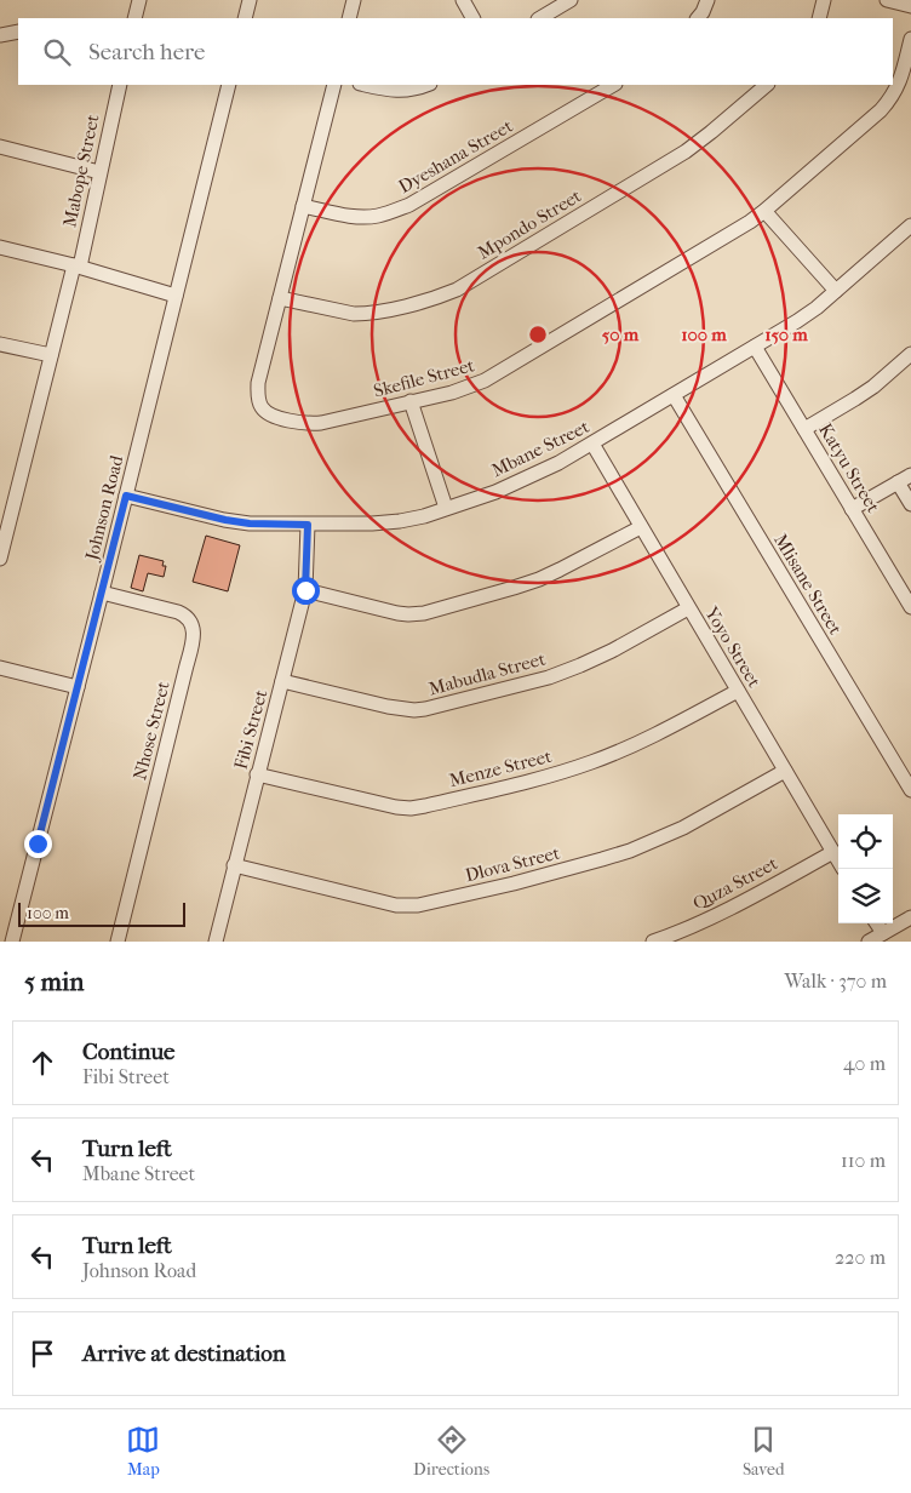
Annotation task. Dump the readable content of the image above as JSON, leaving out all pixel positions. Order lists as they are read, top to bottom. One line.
{"streets":{"street":["Dyeshana Street","Mabope Street","Mpondo Street","Skefile Street","Mbane Street","Katyu Street","Johnson Road","Mlisane Street","Yoyo Street","Mabudla Street","Fibi Street","Nhose Street","Menze Street","Dlova Street","Quza Street"]},"crossings":[["Dyeshana Street","Skefile Street"],["Mpondo Street","Skefile Street"],["Mbane Street","Katyu Street"],["Mbane Street","Johnson Road"],["Mbane Street","Mlisane Street"],["Mbane Street","Yoyo Street"],["Mbane Street","Fibi Street"],["Johnson Road","Nhose Street"],["Yoyo Street","Mabudla Street"],["Yoyo Street","Menze Street"],["Yoyo Street","Dlova Street"],["Yoyo Street","Quza Street"],["Mabudla Street","Fibi Street"],["Fibi Street","Menze Street"],["Fibi Street","Dlova Street"]],"scale_bar":"100 m","page":{"search":"Search here","scale":"100 m","heading":["5 min","Walk · 370 m"],"list":[["Continue","Fibi Street","40 m"],["Turn left","Mbane Street","110 m"],["Turn left","Johnson Road","220 m"],"Arrive at destination"],"nav":["Map","Directions","Saved"]},"rings":["50 m","100 m","150 m"]}
